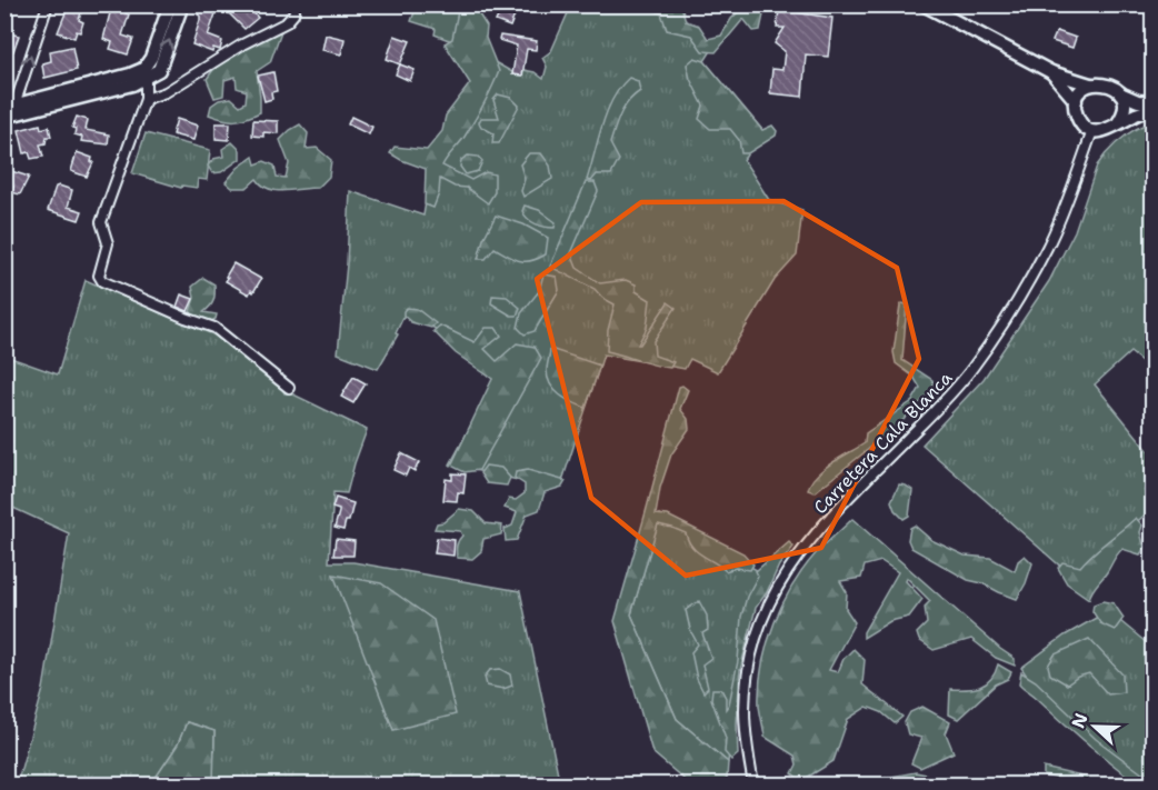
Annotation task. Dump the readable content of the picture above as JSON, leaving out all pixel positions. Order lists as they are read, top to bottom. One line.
{"streets":{"street":["Carretera Cala Blanca"]},"north":"left"}
